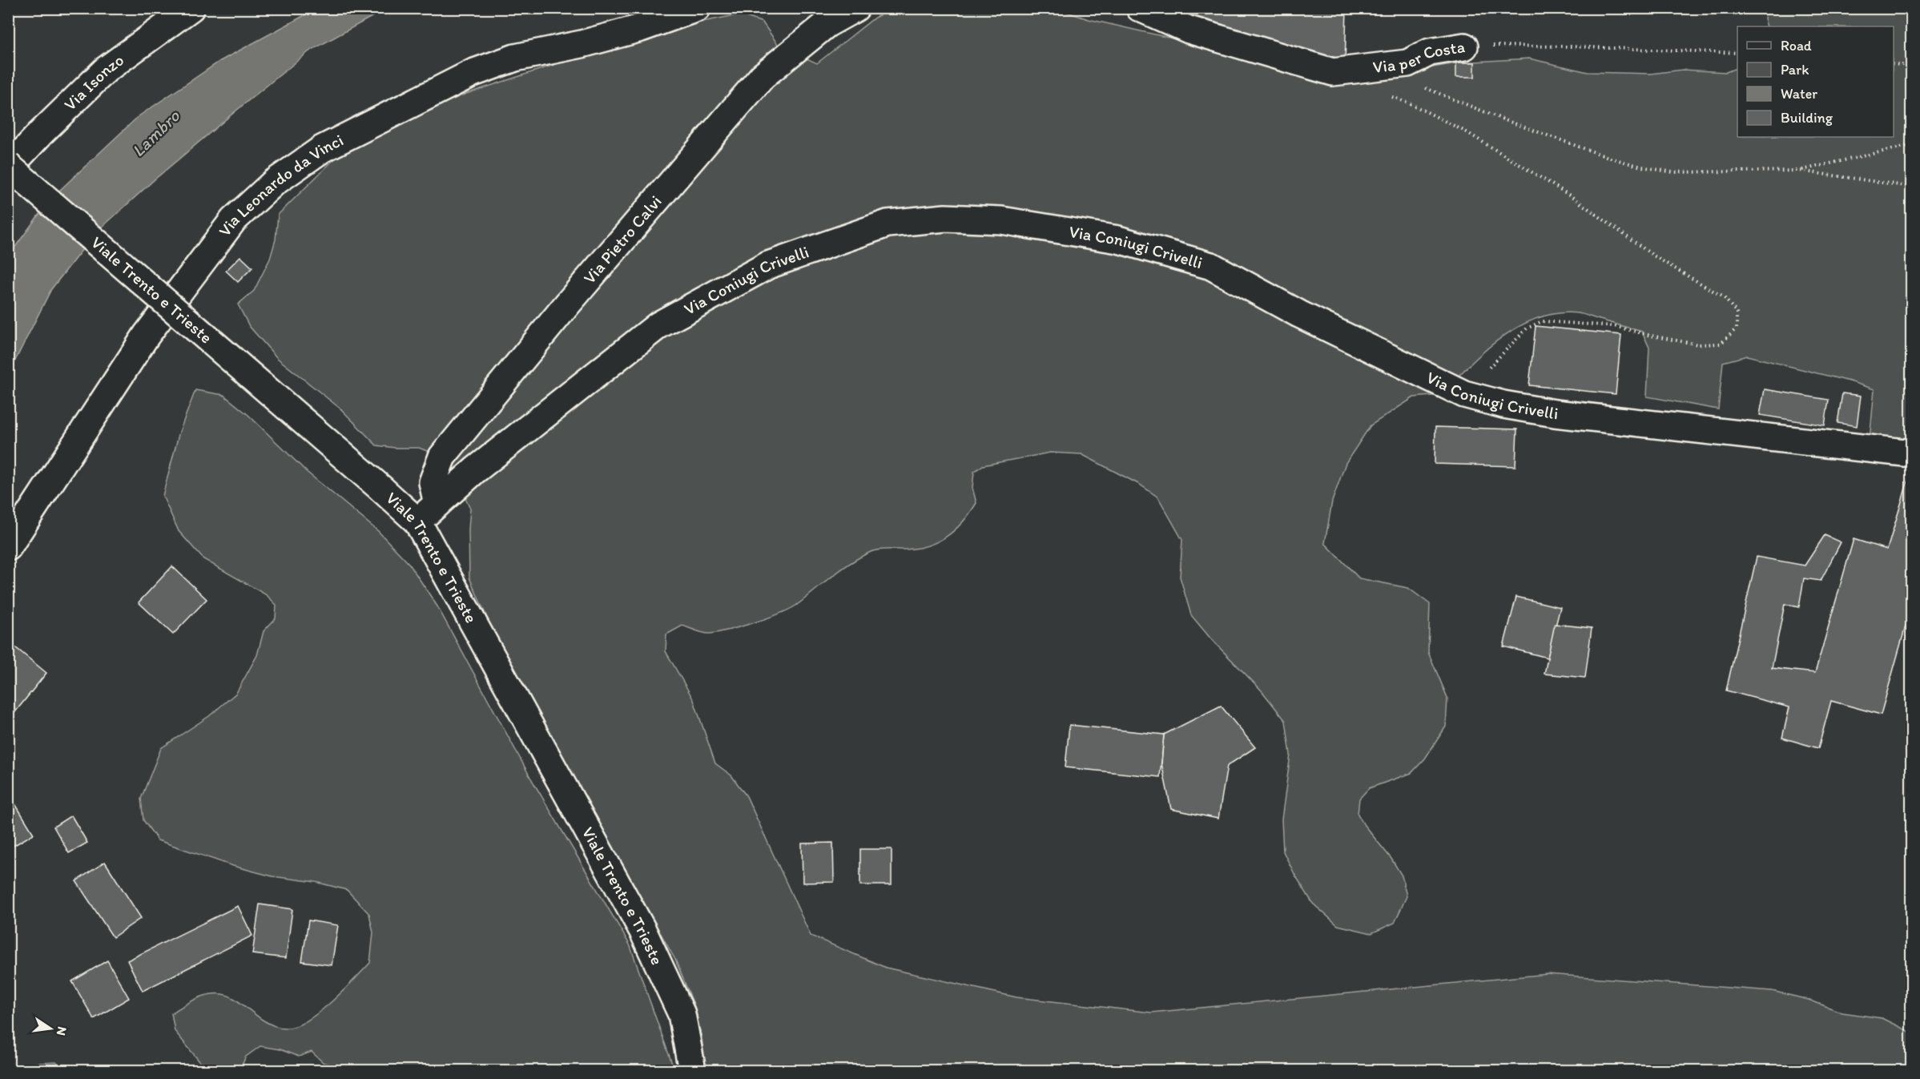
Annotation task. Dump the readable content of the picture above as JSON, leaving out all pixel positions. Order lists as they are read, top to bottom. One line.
{"streets":{"street":["Via per Costa","Via Isonzo","Via Leonardo da Vinci","Via Pietro Calvi","Via Coniugi Crivelli","Viale Trento e Trieste"]},"crossings":[["Via Isonzo","Viale Trento e Trieste"],["Via Pietro Calvi","Via Coniugi Crivelli"],["Via Coniugi Crivelli","Viale Trento e Trieste"]],"water":["Lambro"],"legend":["Road","Park","Water","Building"],"north":"right"}
